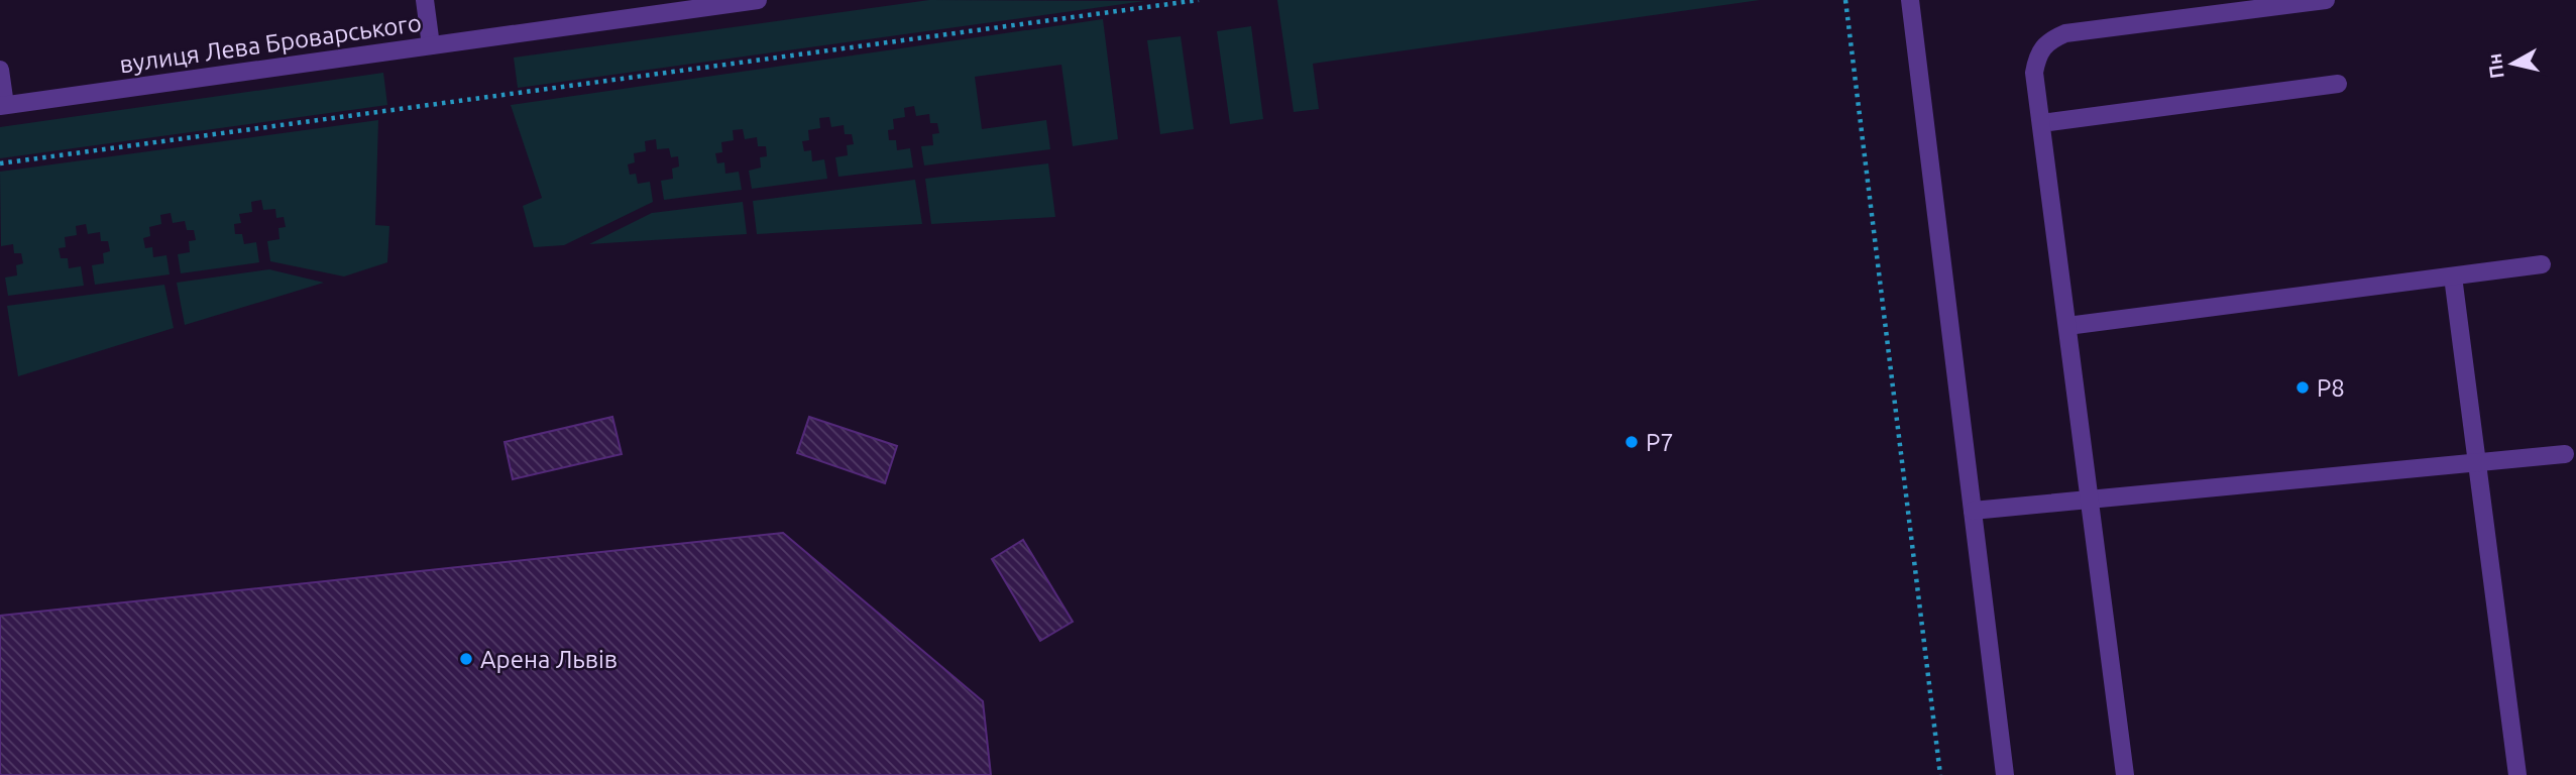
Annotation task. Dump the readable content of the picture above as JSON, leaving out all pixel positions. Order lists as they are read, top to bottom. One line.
{"streets":{"street":["вулиця Лева Броварського"]},"places":["P8","P7","Арена Львів"],"north":"left"}
